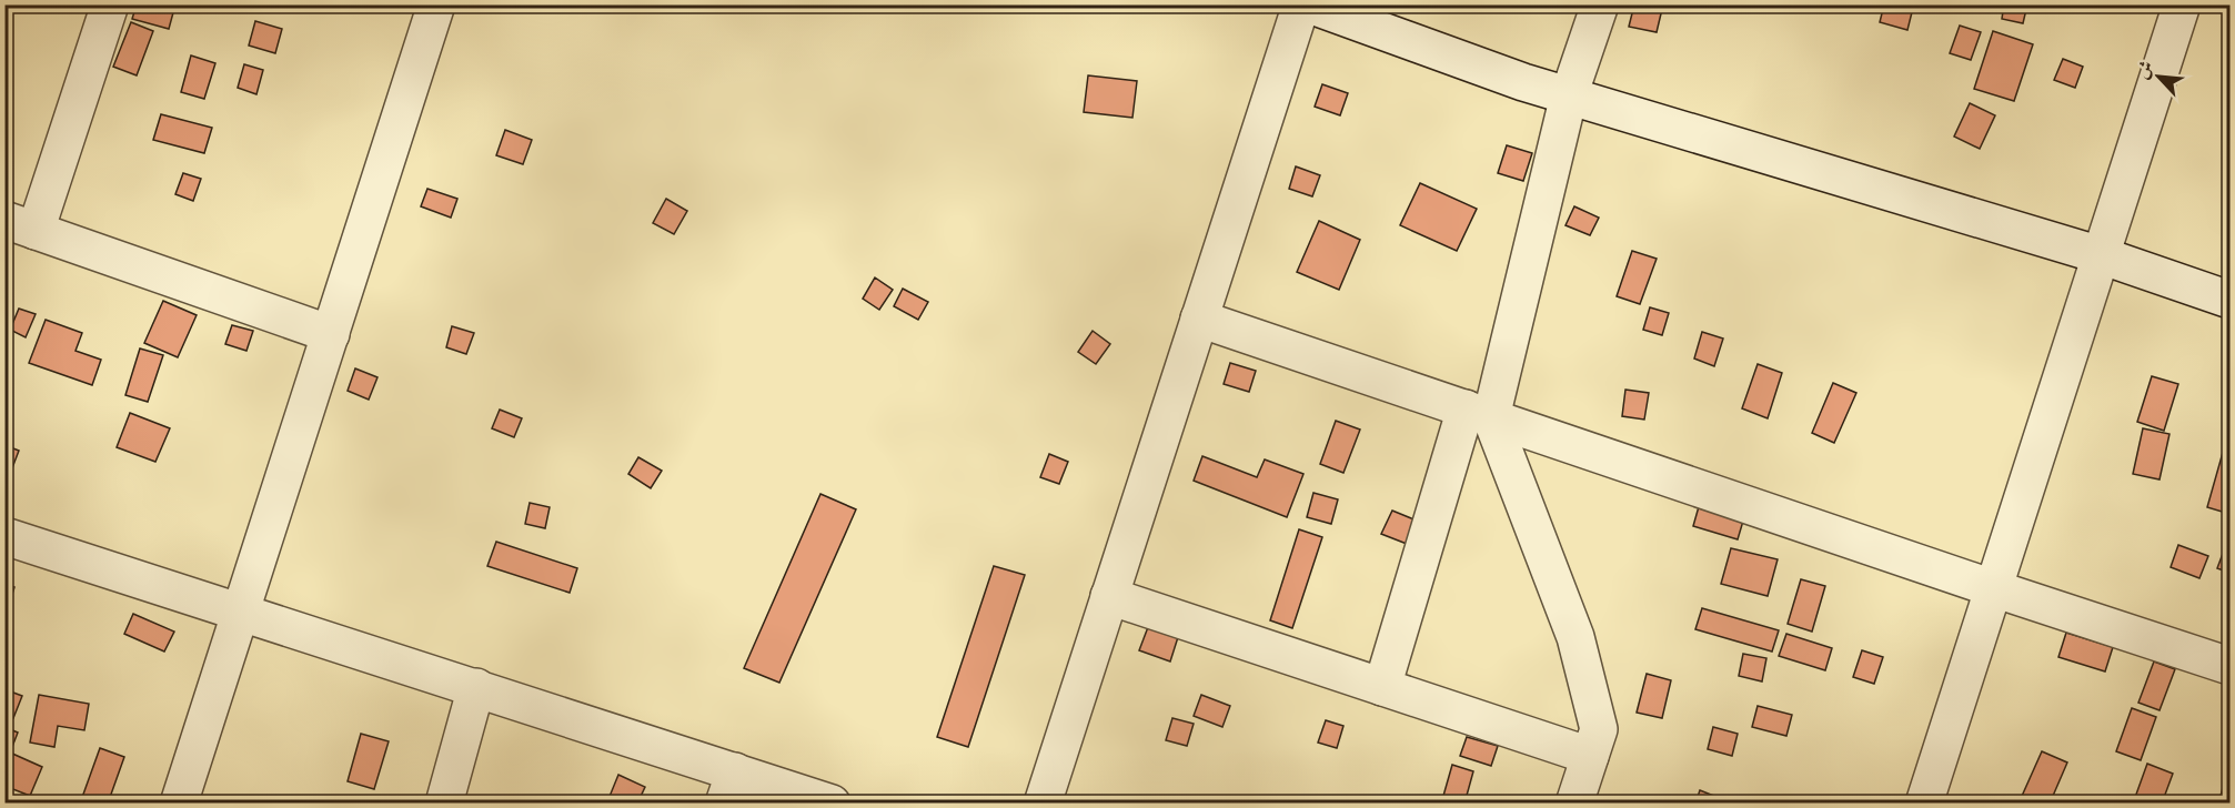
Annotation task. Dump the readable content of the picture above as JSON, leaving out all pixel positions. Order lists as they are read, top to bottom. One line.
{"north":"top left"}
